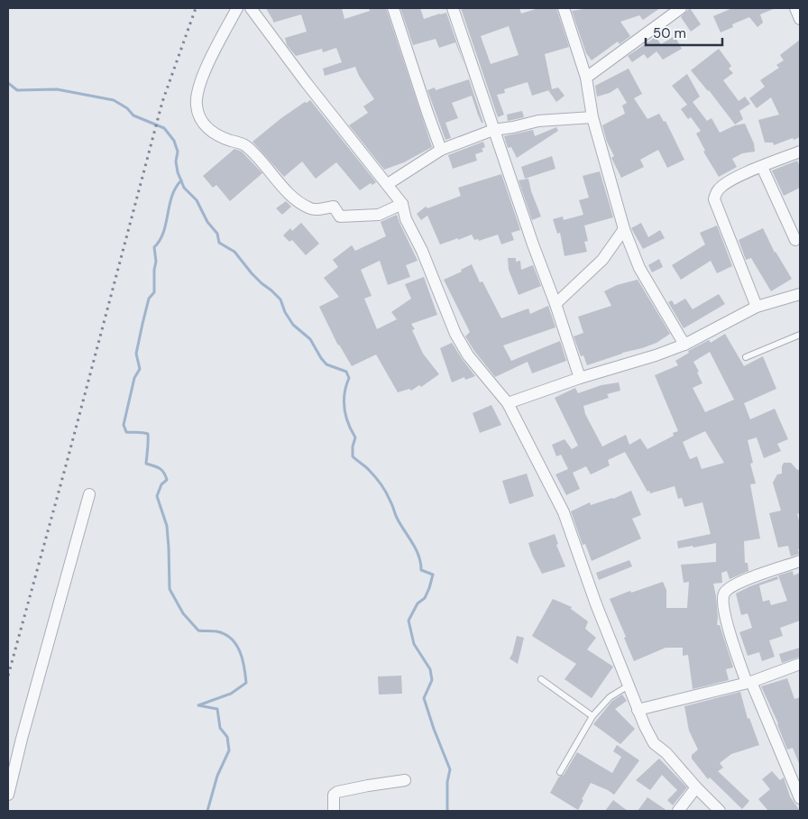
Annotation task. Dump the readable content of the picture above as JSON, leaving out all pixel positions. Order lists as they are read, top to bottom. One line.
{"scale_bar":"50 m"}
